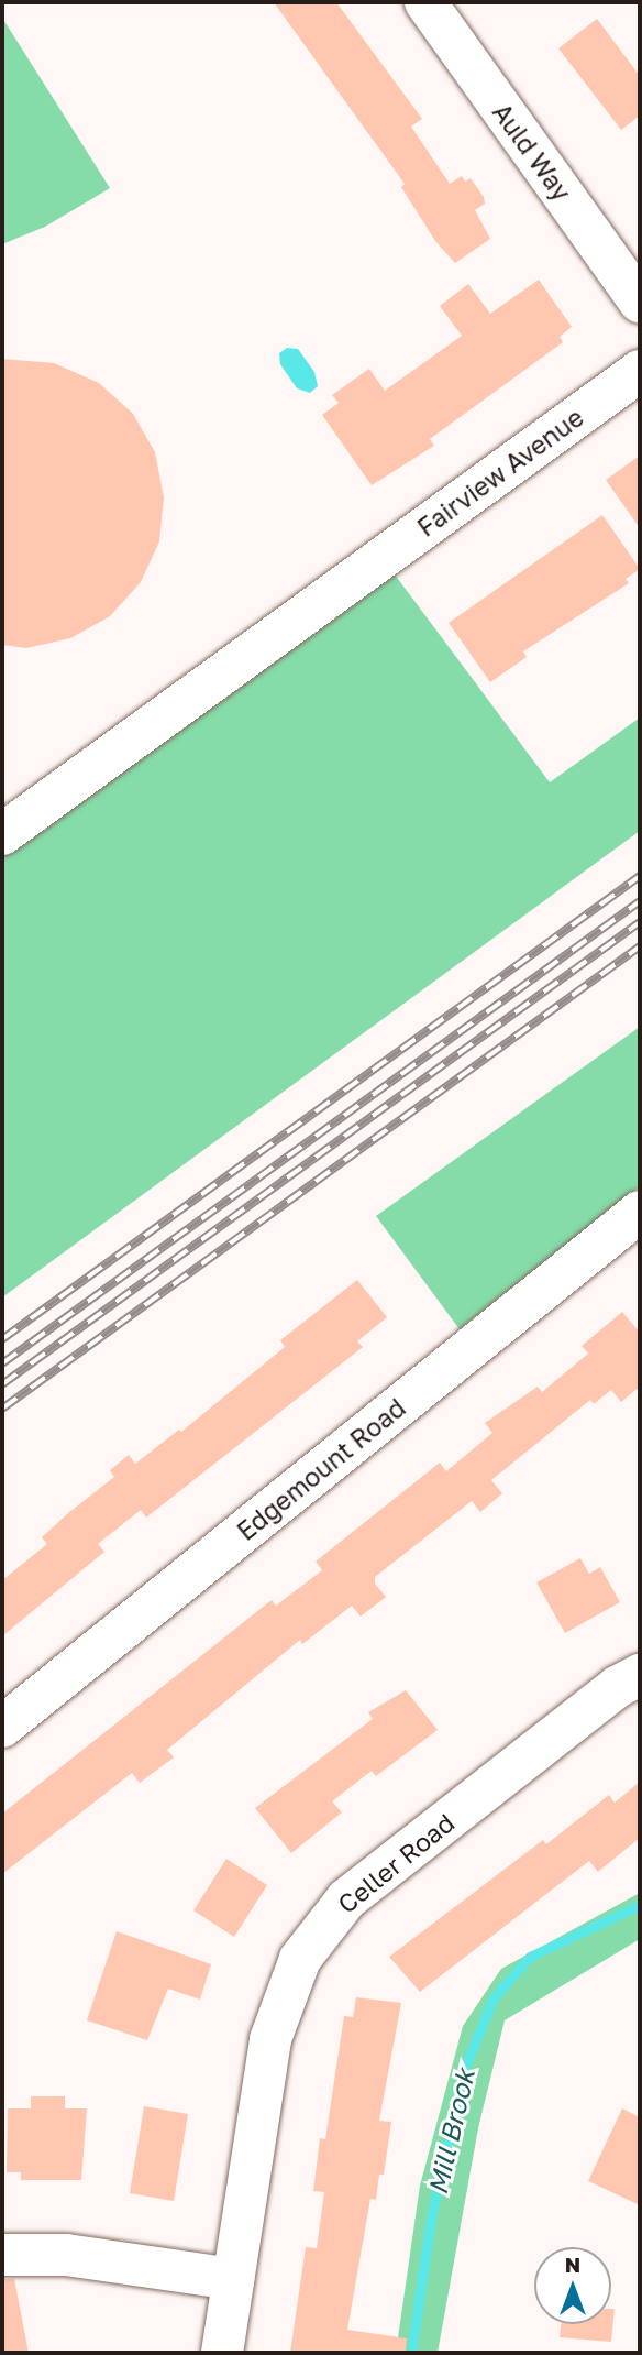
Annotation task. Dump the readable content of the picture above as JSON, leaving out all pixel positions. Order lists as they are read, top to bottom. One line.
{"streets":{"street":["Auld Way","Fairview Avenue","Edgemount Road","Celler Road"]},"water":["Mill Brook"],"north":"top"}
